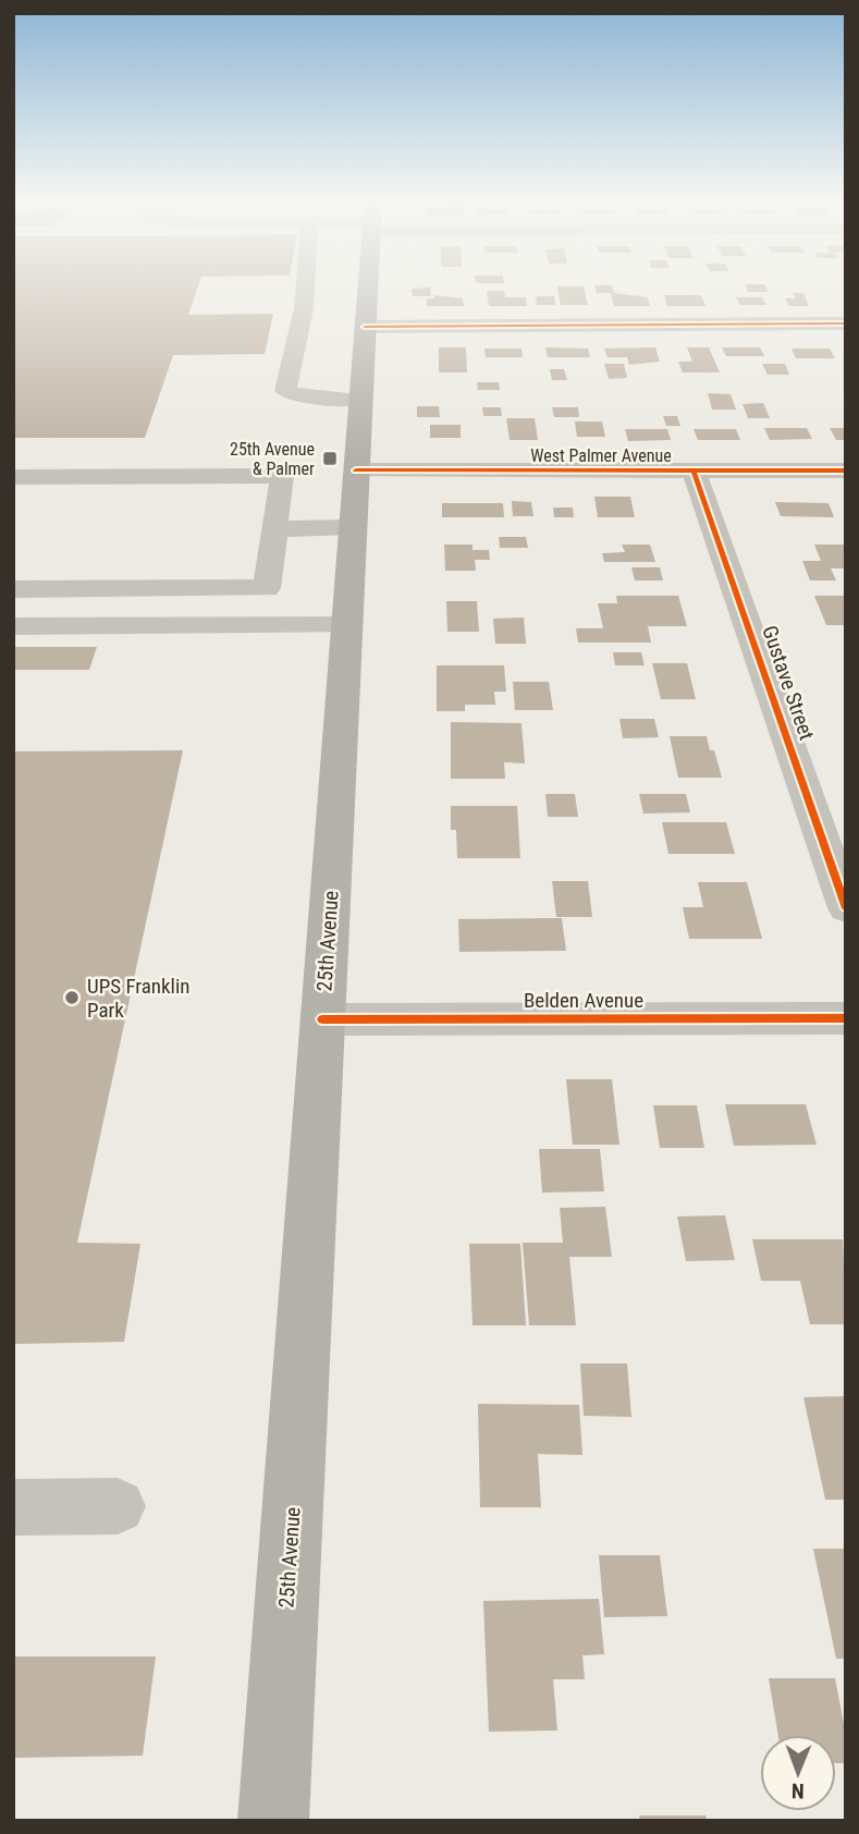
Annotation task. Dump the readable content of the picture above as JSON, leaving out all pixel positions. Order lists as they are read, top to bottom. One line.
{"streets":{"main road":["25th Avenue"],"street":["West Palmer Avenue","Gustave Street","Belden Avenue"]},"crossings":[["West Palmer Avenue","Gustave Street"],["West Palmer Avenue","25th Avenue"],["25th Avenue","Belden Avenue"]],"places":{"transit":["25th Avenue & Palmer"],"other":["UPS Franklin Park"]},"north":"bottom"}
